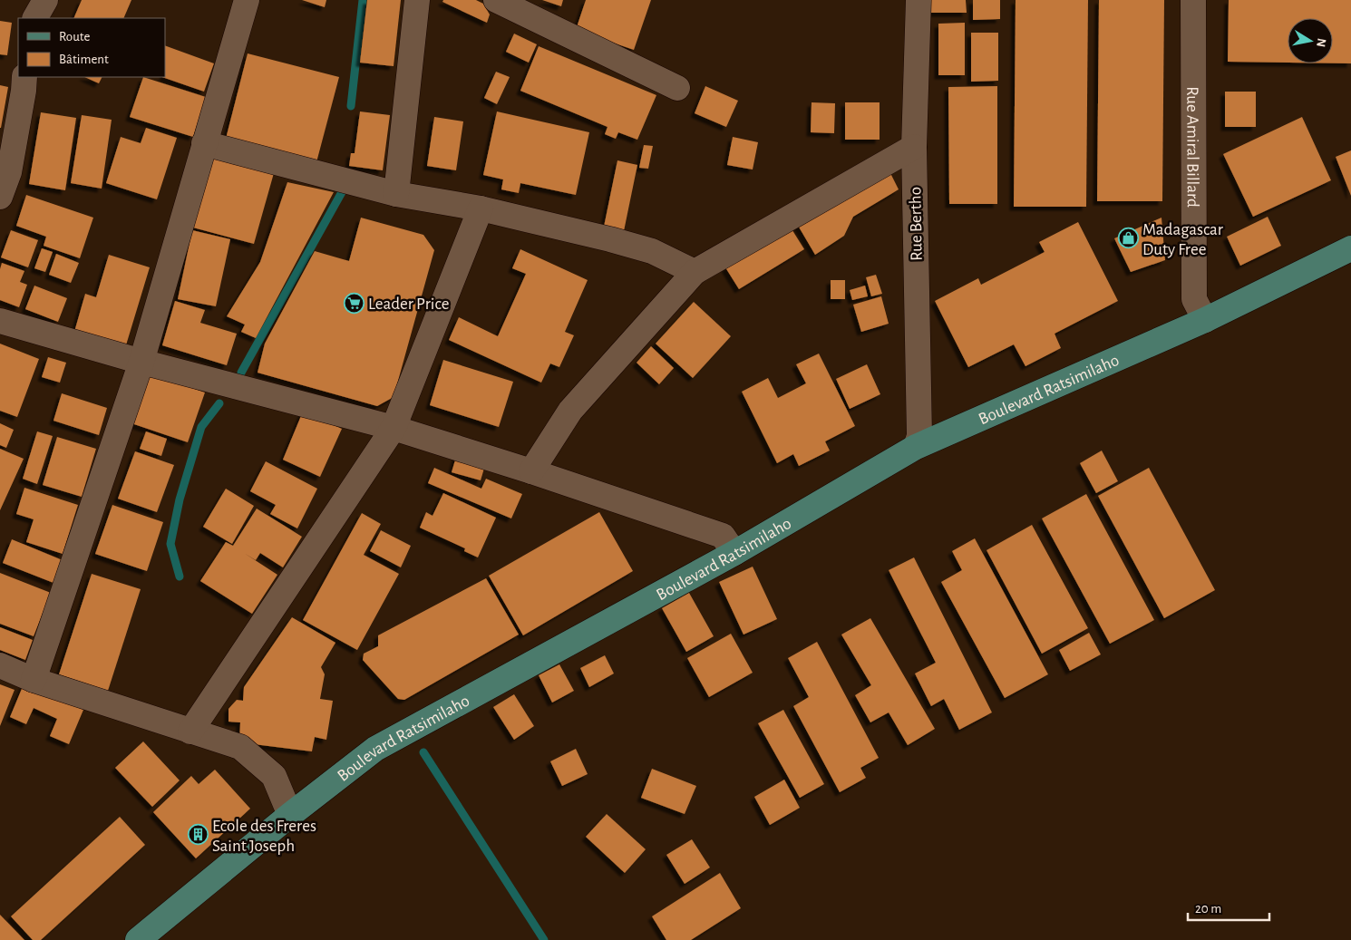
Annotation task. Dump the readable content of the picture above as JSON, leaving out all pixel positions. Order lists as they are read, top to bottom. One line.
{"streets":{"main road":["Boulevard Ratsimilaho"],"street":["Rue Amiral Billard","Rue Bertho"]},"crossings":[["Rue Amiral Billard","Boulevard Ratsimilaho"],["Rue Bertho","Boulevard Ratsimilaho"]],"places":{"shop":["Madagascar Duty Free"],"supermarket":["Leader Price"],"building":["Ecole des Freres Saint Joseph"]},"legend":["Route","Bâtiment"],"scale_bar":"20 m","north":"right"}
